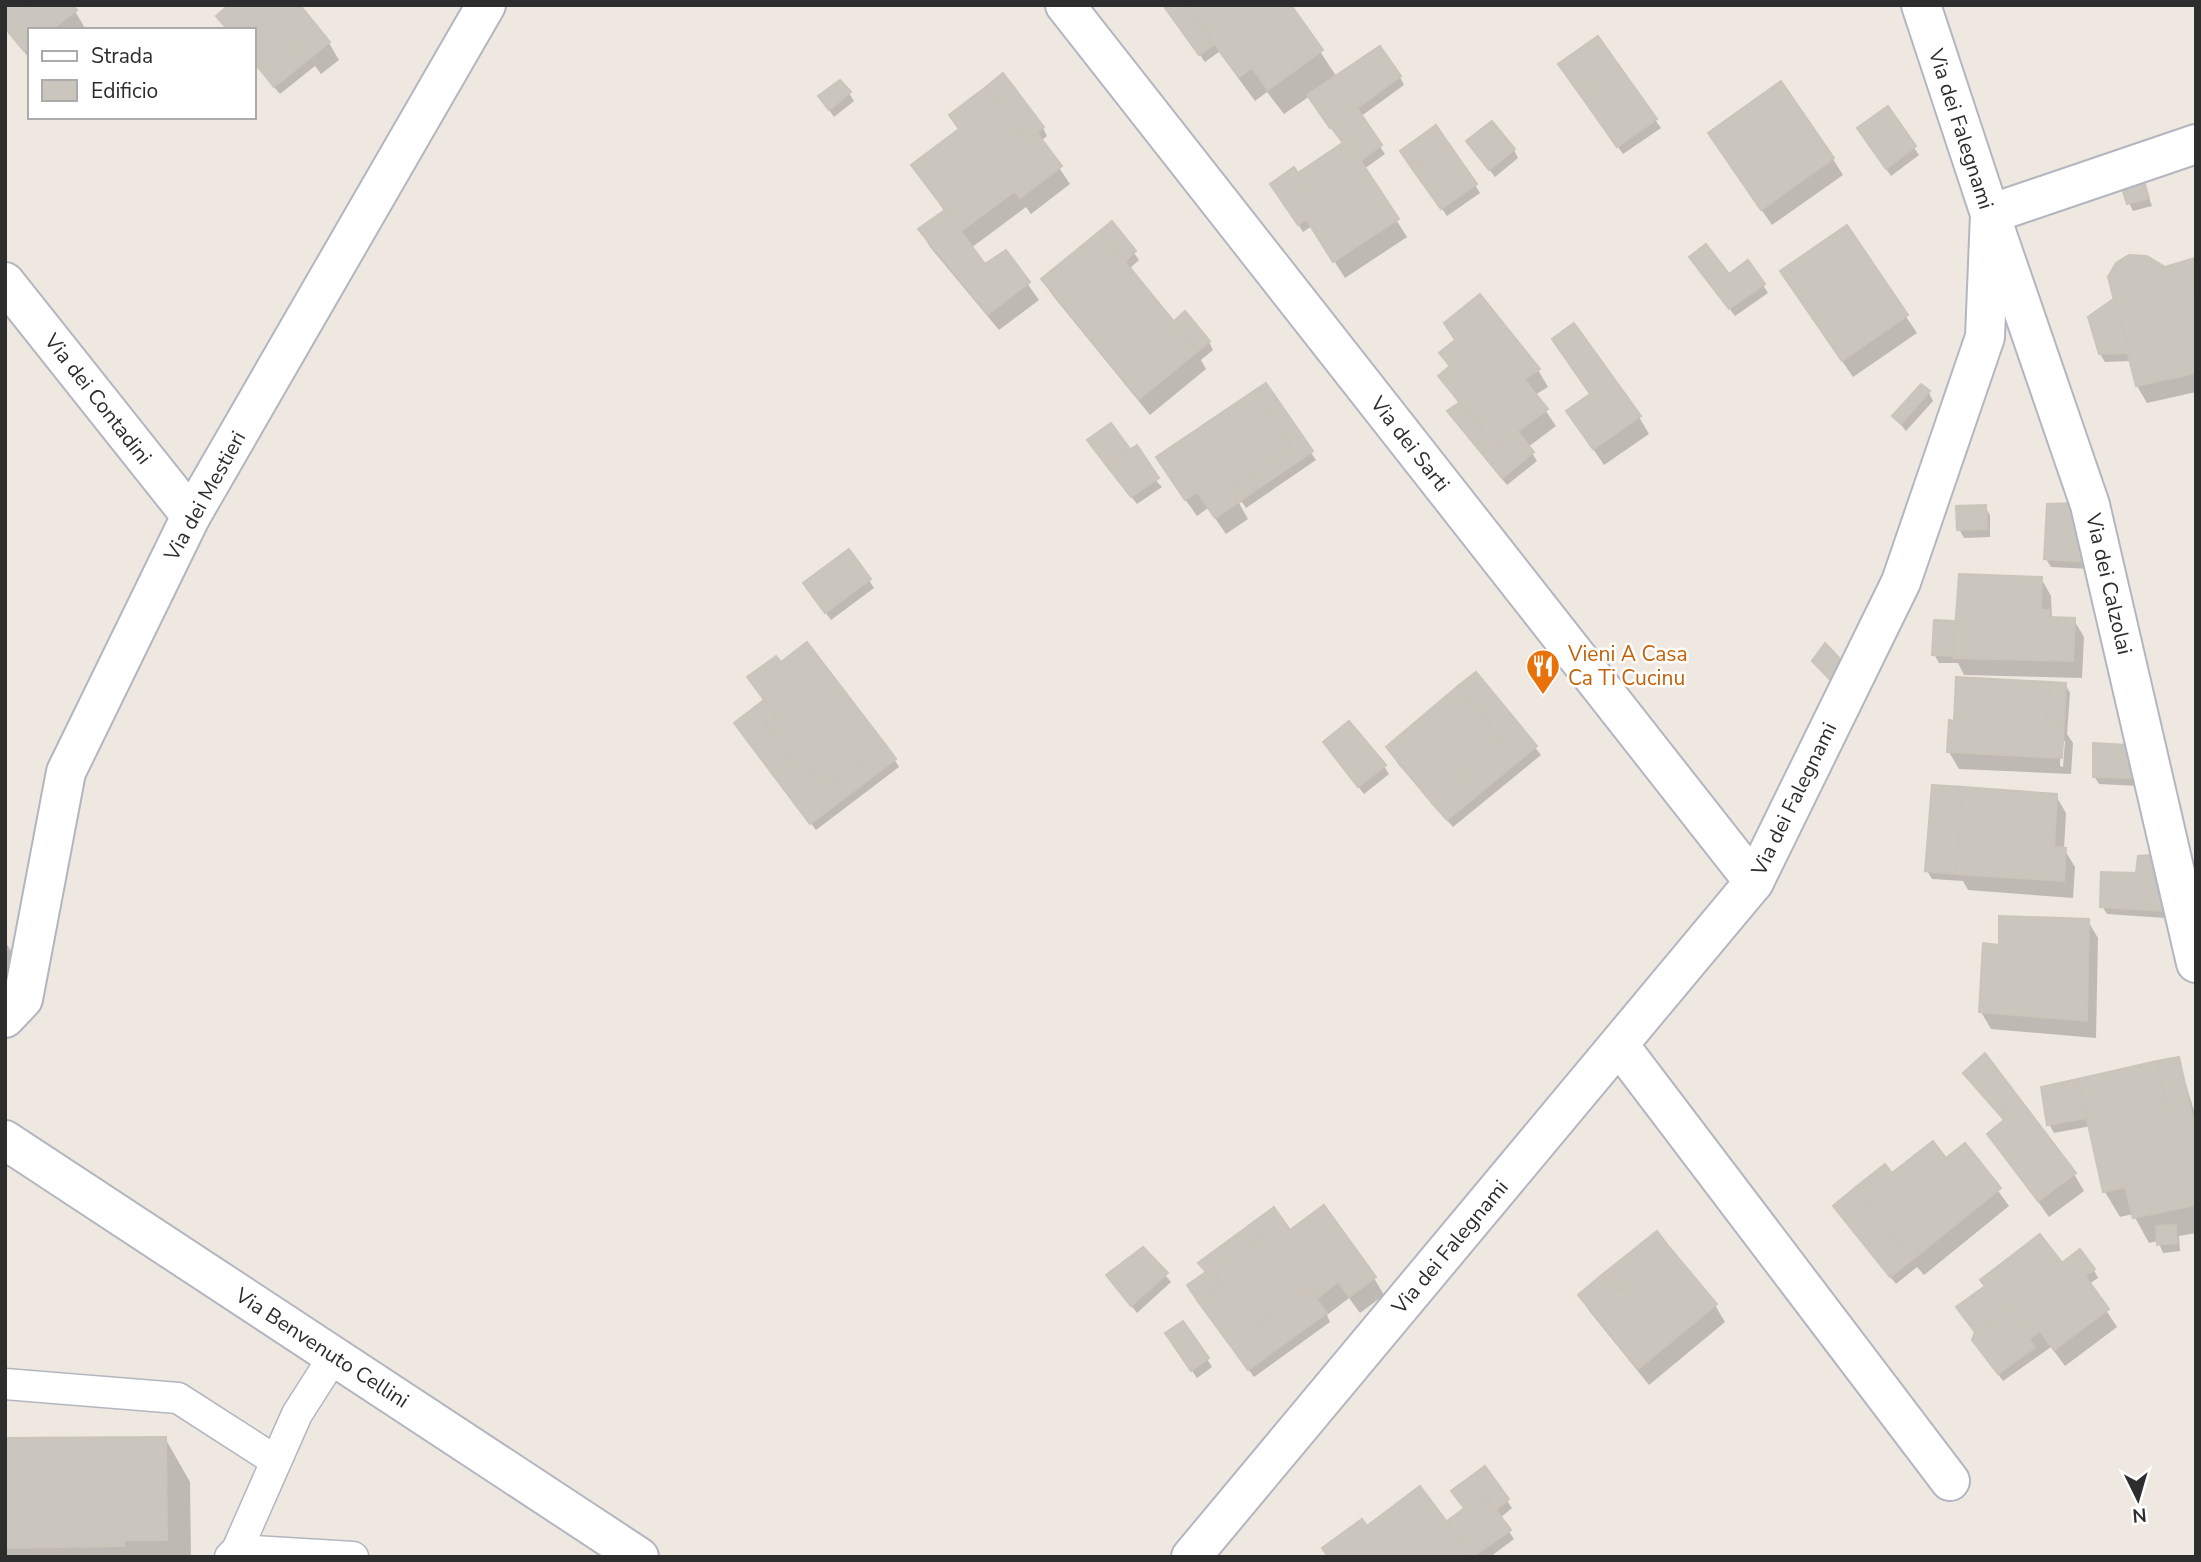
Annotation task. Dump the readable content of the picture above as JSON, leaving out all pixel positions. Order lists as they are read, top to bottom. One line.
{"streets":{"street":["Via dei Falegnami","Via dei Contadini","Via dei Sarti","Via dei Mestieri","Via dei Calzolai","Via Benvenuto Cellini"]},"crossings":[["Via dei Falegnami","Via dei Sarti"],["Via dei Falegnami","Via dei Calzolai"],["Via dei Contadini","Via dei Mestieri"]],"places":{"restaurant":["Vieni A Casa Ca Ti Cucinu"]},"legend":["Strada","Edificio"],"north":"bottom"}
